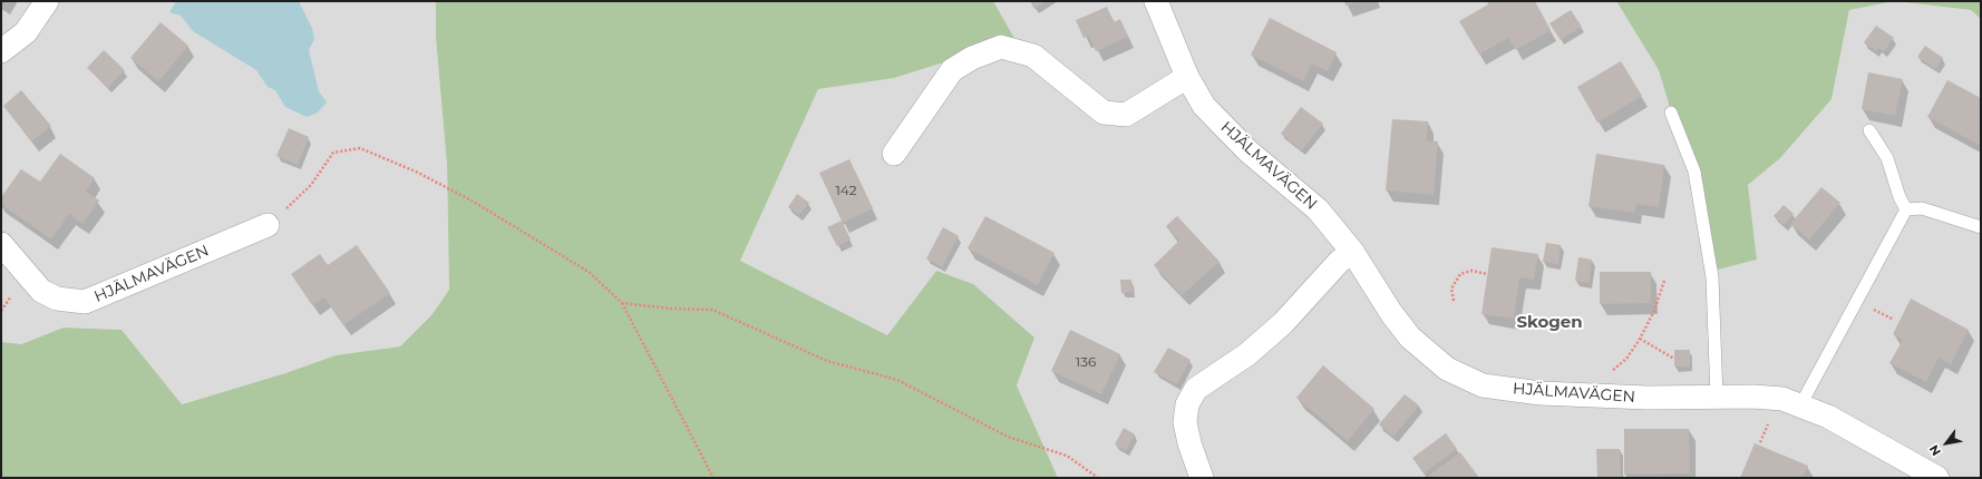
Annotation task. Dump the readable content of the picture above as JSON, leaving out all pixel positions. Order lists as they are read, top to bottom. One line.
{"streets":{"street":["HJÄLMAVÄGEN"]},"districts":["Skogen"],"house_numbers":["142","136"],"north":"bottom left"}
